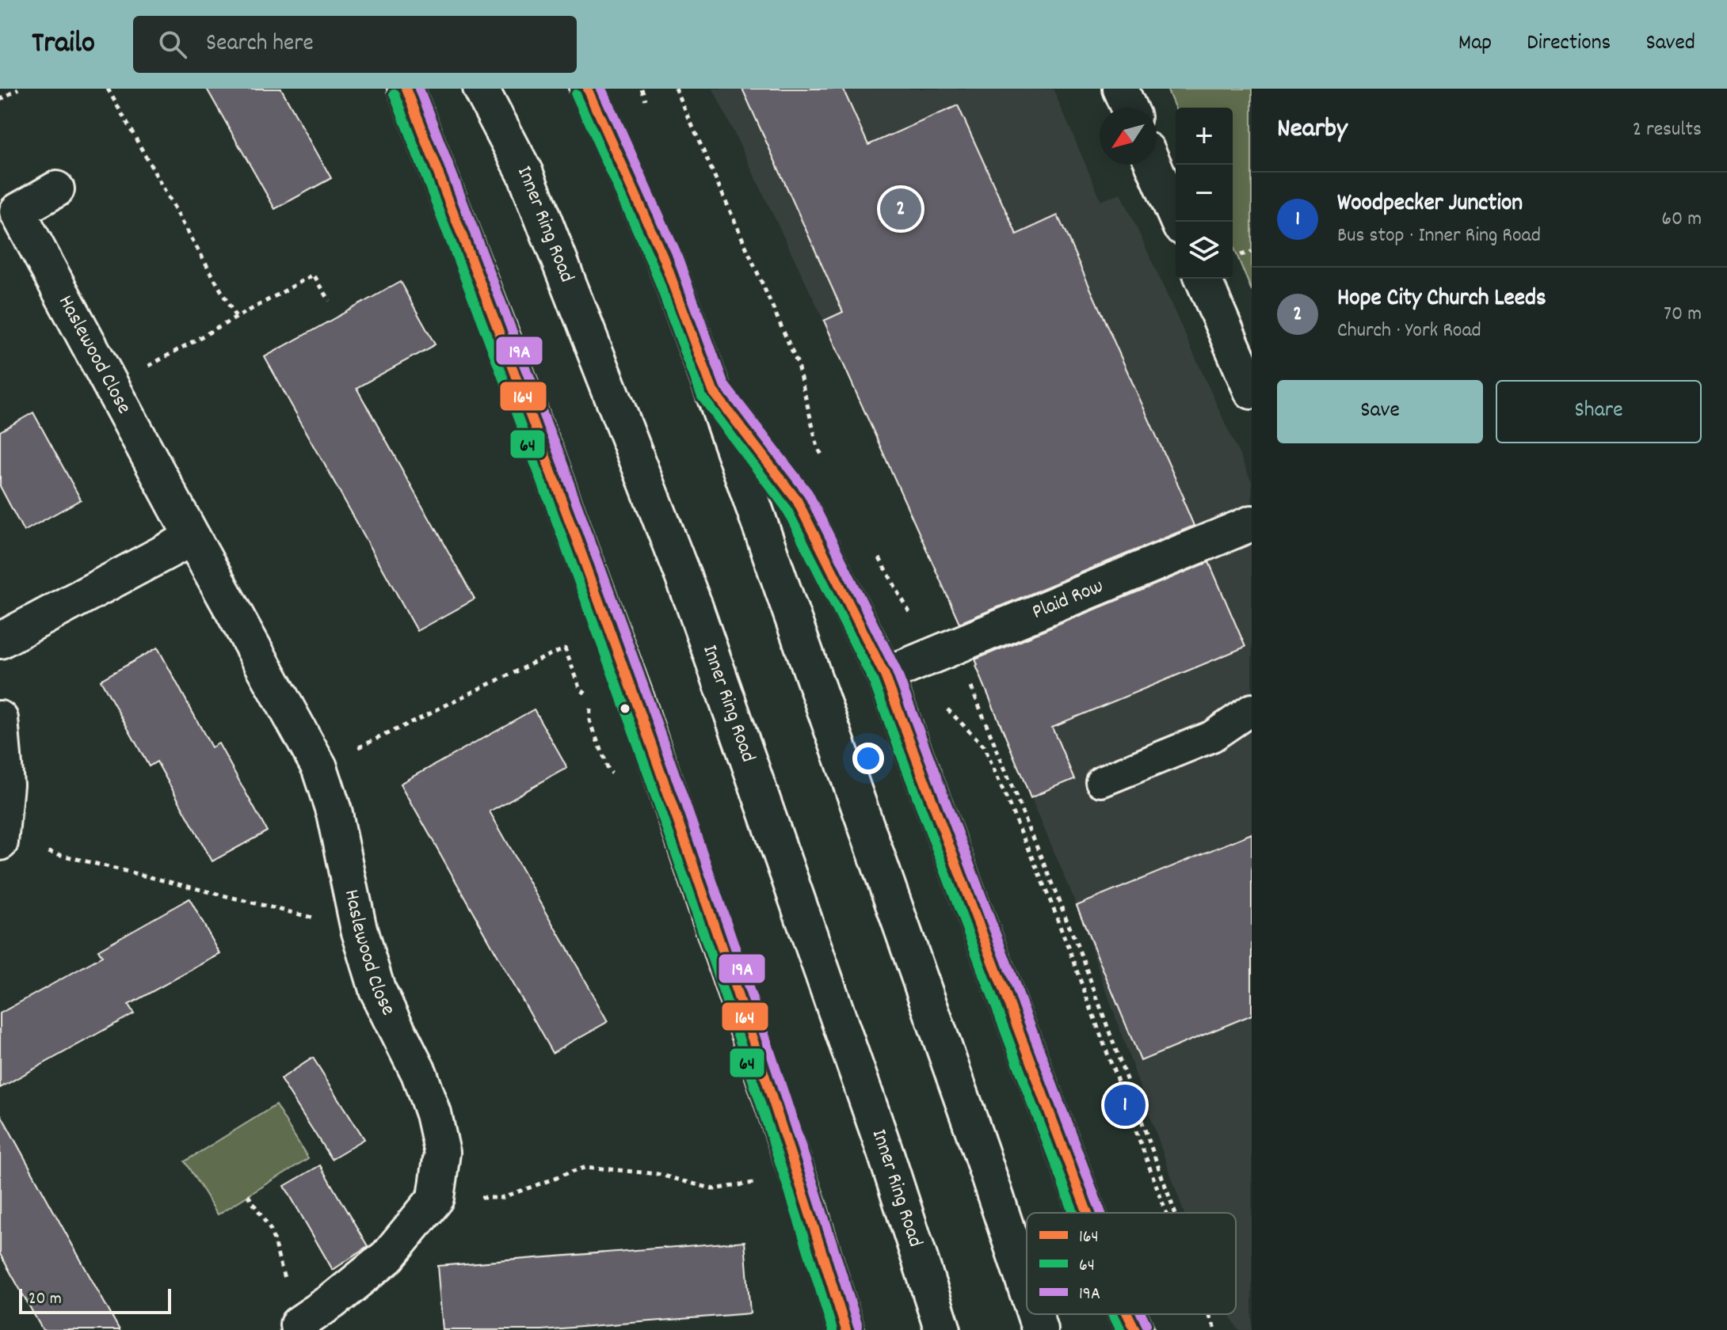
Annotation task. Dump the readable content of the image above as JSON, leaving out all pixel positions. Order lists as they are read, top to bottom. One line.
{"streets":{"main road":["Inner Ring Road","Haslewood Close","Plaid Row"]},"lines":["transit line 164","transit line 19A","transit line 64"],"legend":["164","64","19A"],"scale_bar":"20 m","north":"bottom left","page":{"header":"Trailo","search":"Search here","nav":["Map","Directions","Saved"],"heading":["Nearby","2 results"],"map_buttons":["+","−"],"list":[{"mark":"1","name":"Woodpecker Junction","note":"Bus stop · Inner Ring Road","value":"60 m"},{"mark":"2","name":"Hope City Church Leeds","note":"Church · York Road","value":"70 m"}],"pins":["2","1"],"buttons":["Save","Share"],"scale":"20 m"}}
